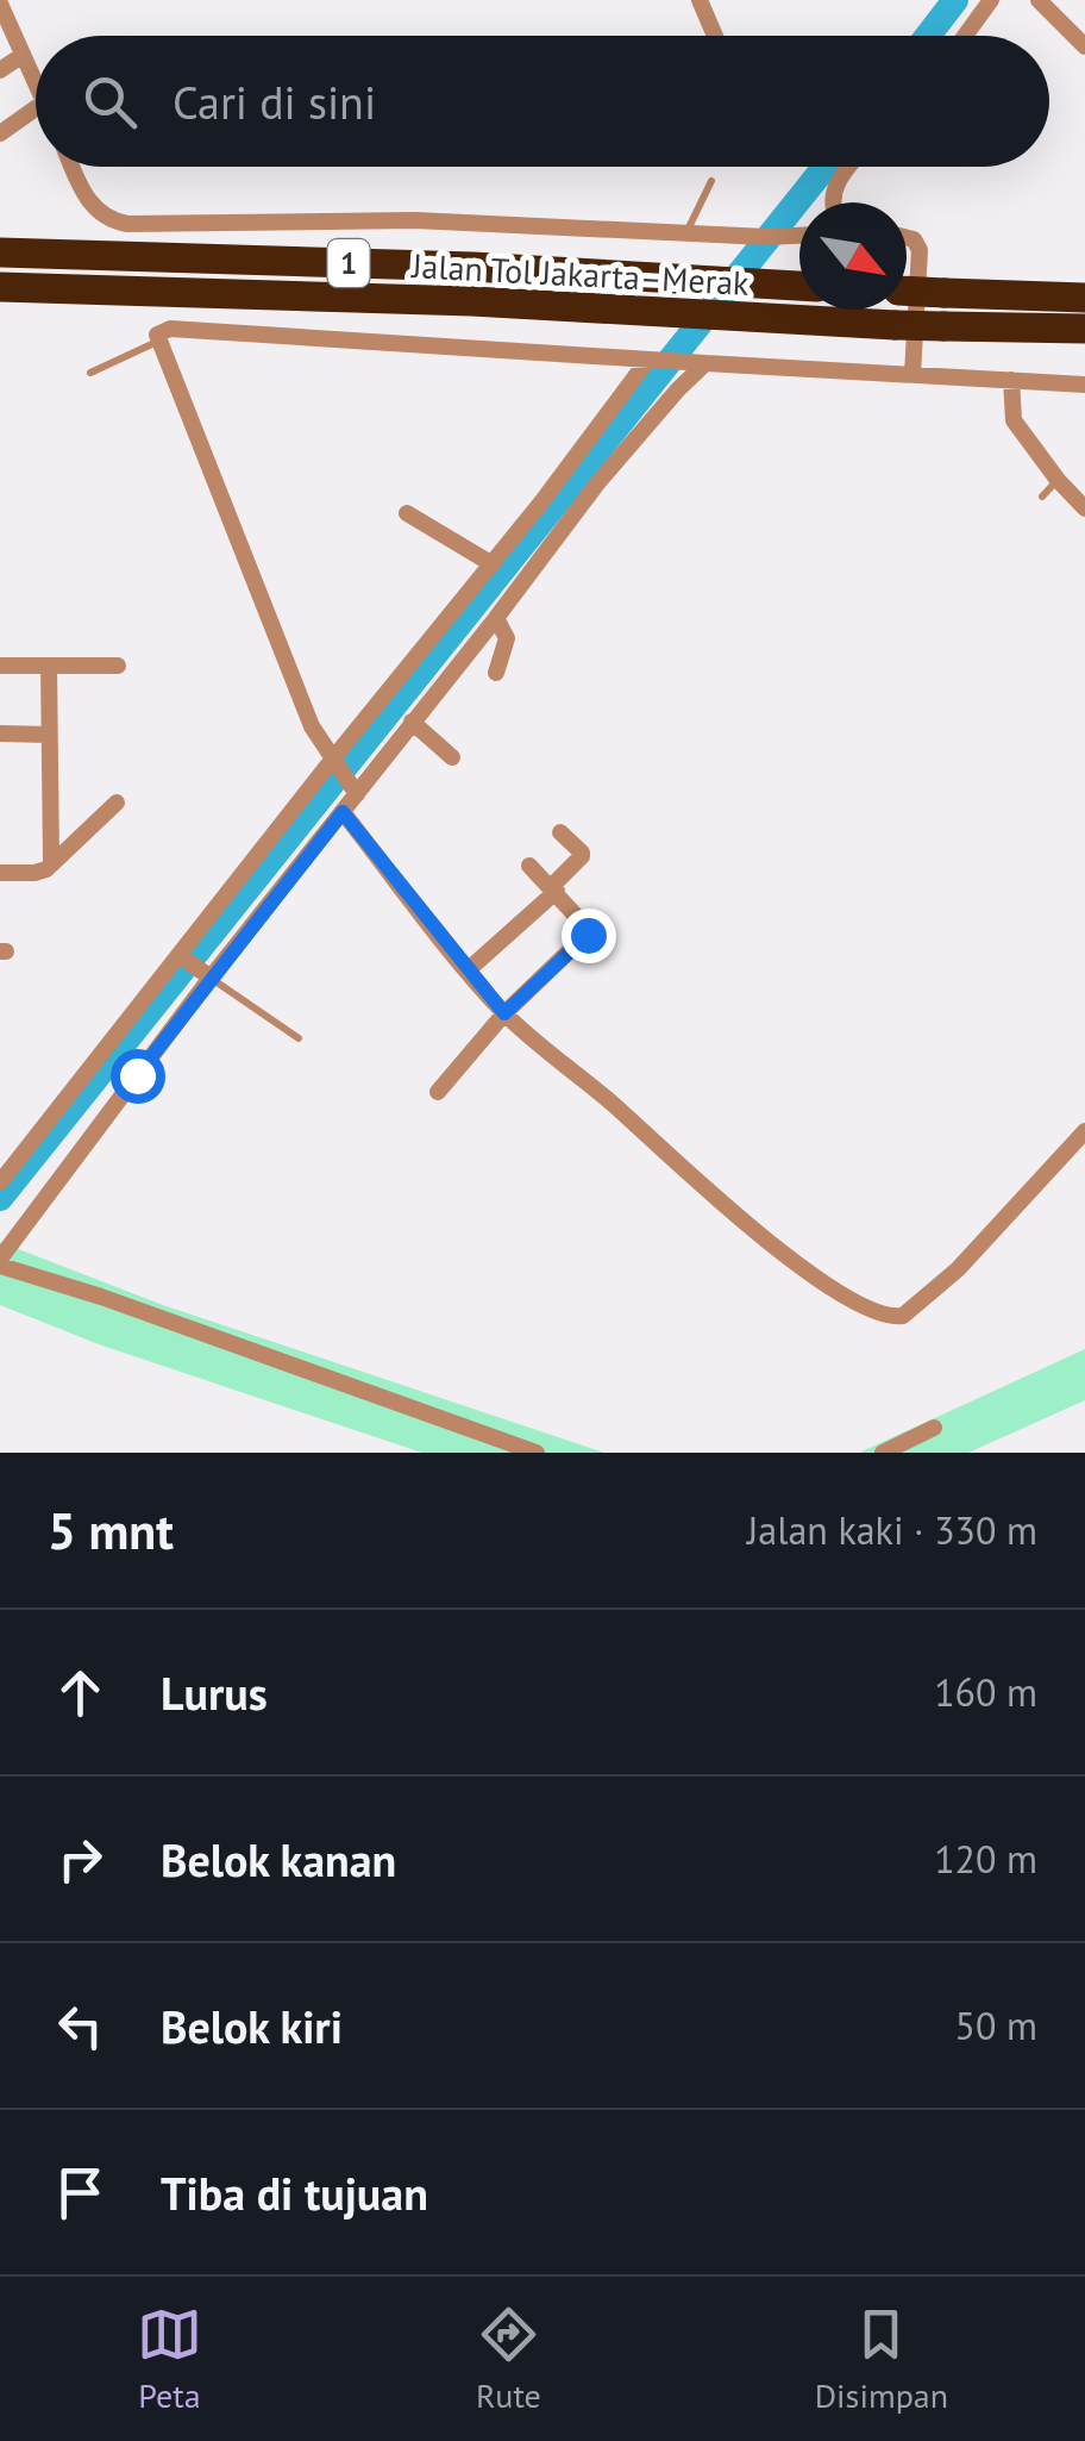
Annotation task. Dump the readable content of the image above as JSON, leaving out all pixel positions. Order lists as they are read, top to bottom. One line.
{"streets":{"highway":["1","Jalan Tol Jakarta–Merak"]},"north":"bottom right","page":{"search":"Cari di sini","heading":["5 mnt","Jalan kaki · 330 m"],"list":[["Lurus","160 m"],["Belok kanan","120 m"],["Belok kiri","50 m"],"Tiba di tujuan"],"nav":["Peta","Rute","Disimpan"]}}
